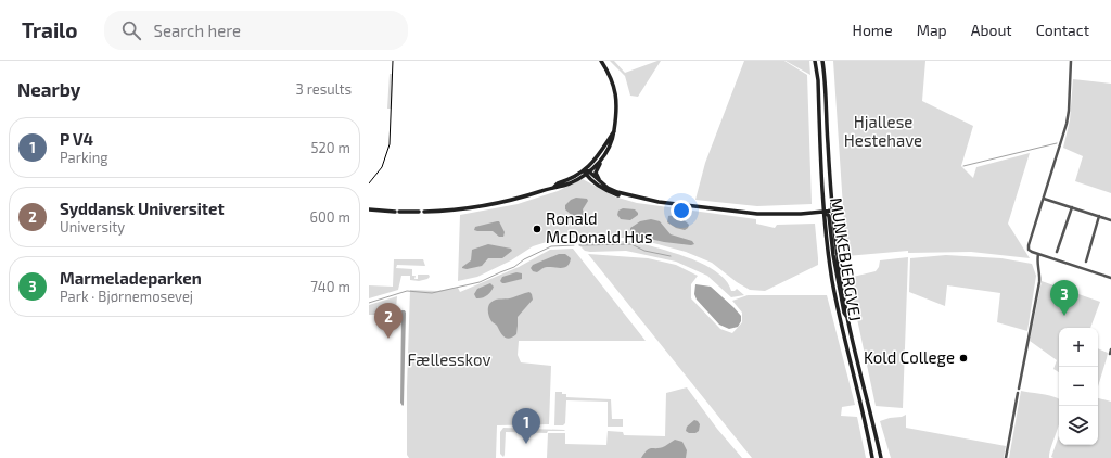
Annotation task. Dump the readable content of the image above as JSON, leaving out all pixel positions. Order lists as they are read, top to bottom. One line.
{"streets":{"street":["MUNKEBJERGVEJ"]},"parks":["Hjallese Hestehave","Fællesskov"],"places":["Ronald McDonald Hus","Kold College"],"page":{"header":"Trailo","search":"Search here","nav":["Home","Map","About","Contact"],"heading":["Nearby","3 results"],"list":[{"mark":"1","name":"P V4","note":"Parking","value":"520 m"},{"mark":"2","name":"Syddansk Universitet","note":"University","value":"600 m"},{"mark":"3","name":"Marmeladeparken","note":"Park · Bjørnemosevej","value":"740 m"}],"pins":["3","2","1"],"map_buttons":["+","−"]}}
